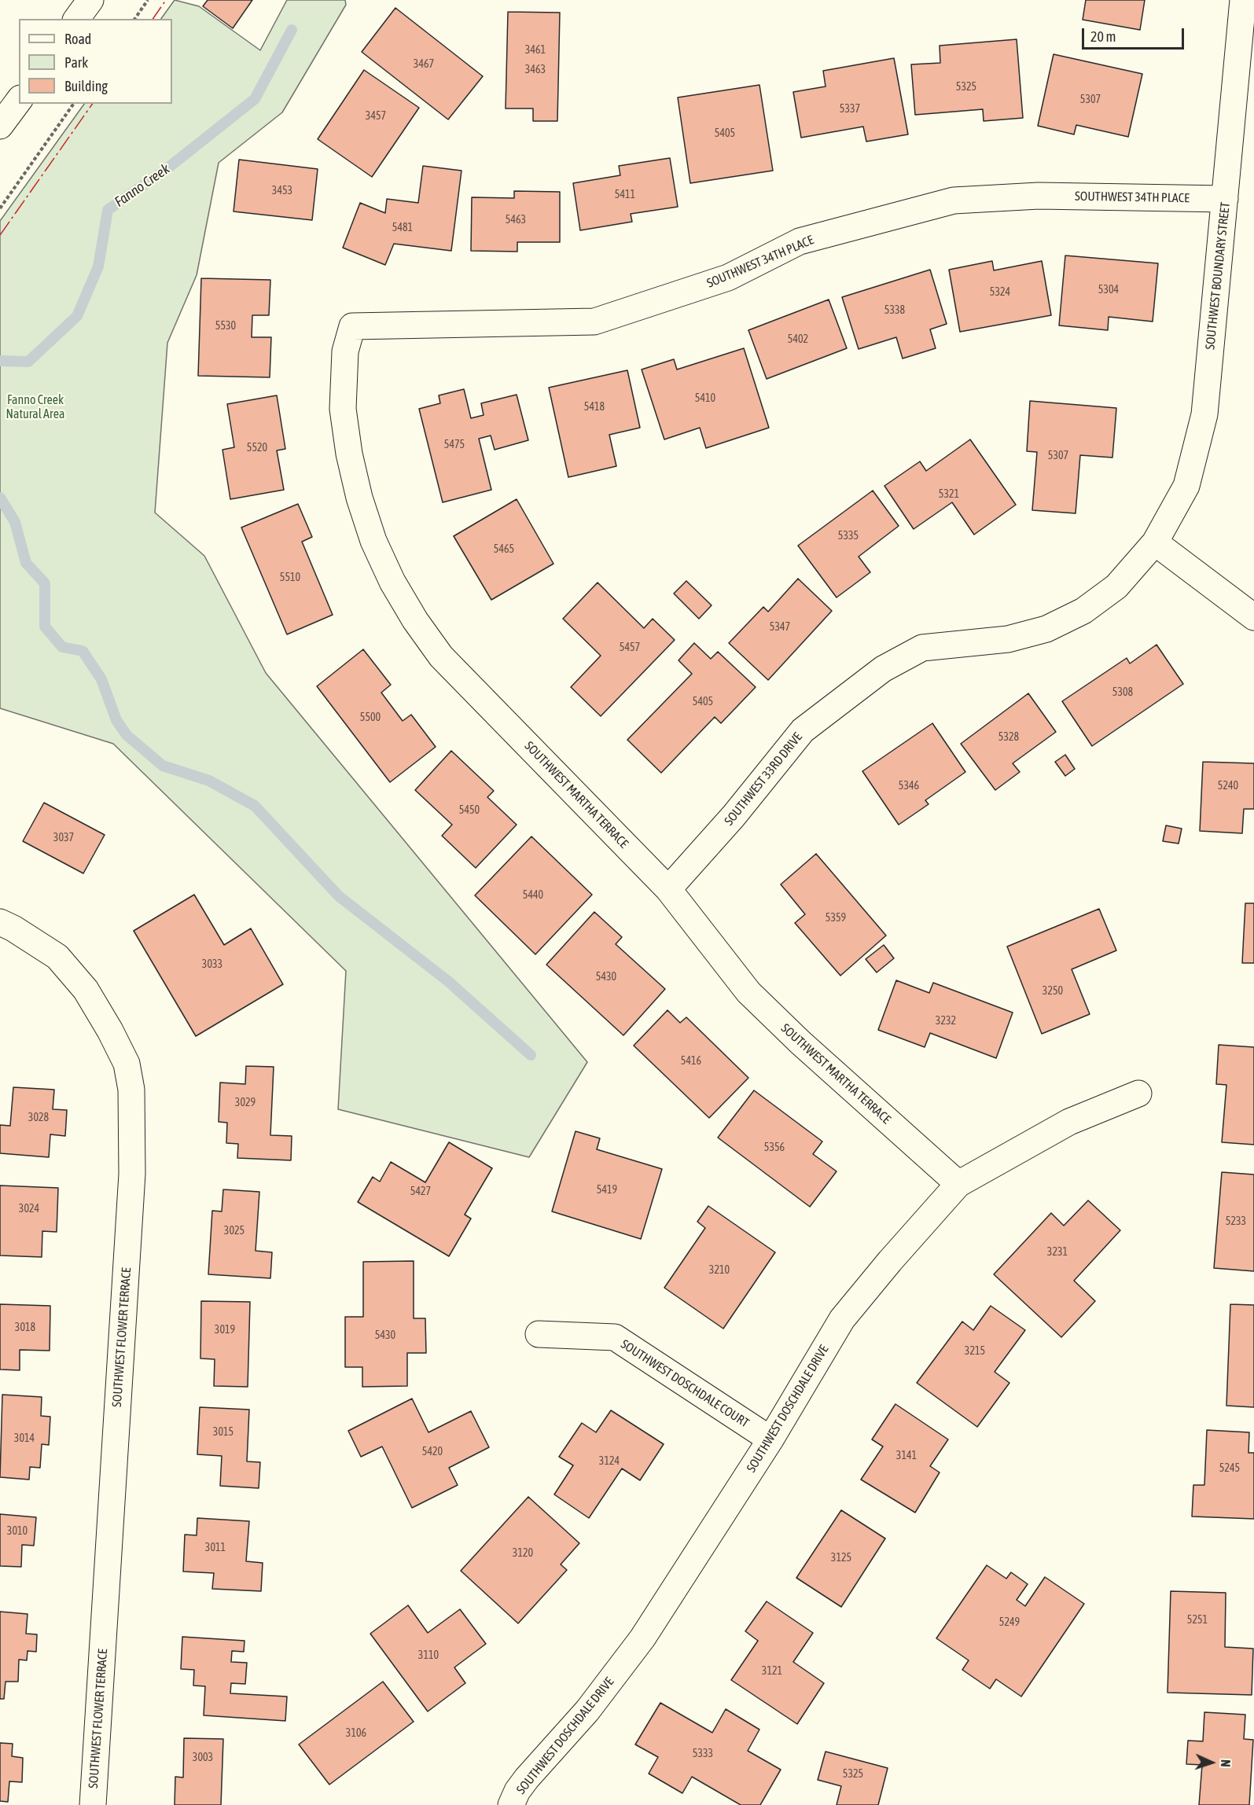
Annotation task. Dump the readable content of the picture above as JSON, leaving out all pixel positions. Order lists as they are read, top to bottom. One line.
{"streets":{"street":["SOUTHWEST 34TH PLACE","SOUTHWEST BOUNDARY STREET","SOUTHWEST 33RD DRIVE","SOUTHWEST MARTHA TERRACE","SOUTHWEST FLOWER TERRACE","SOUTHWEST DOSCHDALE COURT","SOUTHWEST DOSCHDALE DRIVE"]},"crossings":[["SOUTHWEST 34TH PLACE","SOUTHWEST BOUNDARY STREET"],["SOUTHWEST 34TH PLACE","SOUTHWEST MARTHA TERRACE"],["SOUTHWEST BOUNDARY STREET","SOUTHWEST 33RD DRIVE"],["SOUTHWEST 33RD DRIVE","SOUTHWEST MARTHA TERRACE"],["SOUTHWEST MARTHA TERRACE","SOUTHWEST DOSCHDALE DRIVE"],["SOUTHWEST DOSCHDALE COURT","SOUTHWEST DOSCHDALE DRIVE"]],"water":["Fanno Creek"],"parks":["Fanno Creek Natural Area"],"house_numbers":["3461","3467","3463","5325","5307","5337","3457","5405","3453","5411","5463","5481","5304","5324","5338","5530","5402","5410","5418","5475","5520","5307","5321","5335","5465","5510","5347","5457","5308","5405","5500","5328","5346","5240","5450","3037","5440","5359","3033","5430","3250","3232","5416","3029","3028","5356","5419","5427","3024","5233","3025","3231","3210","3018","3019","5430","3215","3015","3014","5420","3141","3124","5245","3010","3011","3120","3125","5251","5249","3110","3121","3106","5333","3003","5325"],"legend":["Road","Park","Building"],"scale_bar":"20 m","north":"right"}
